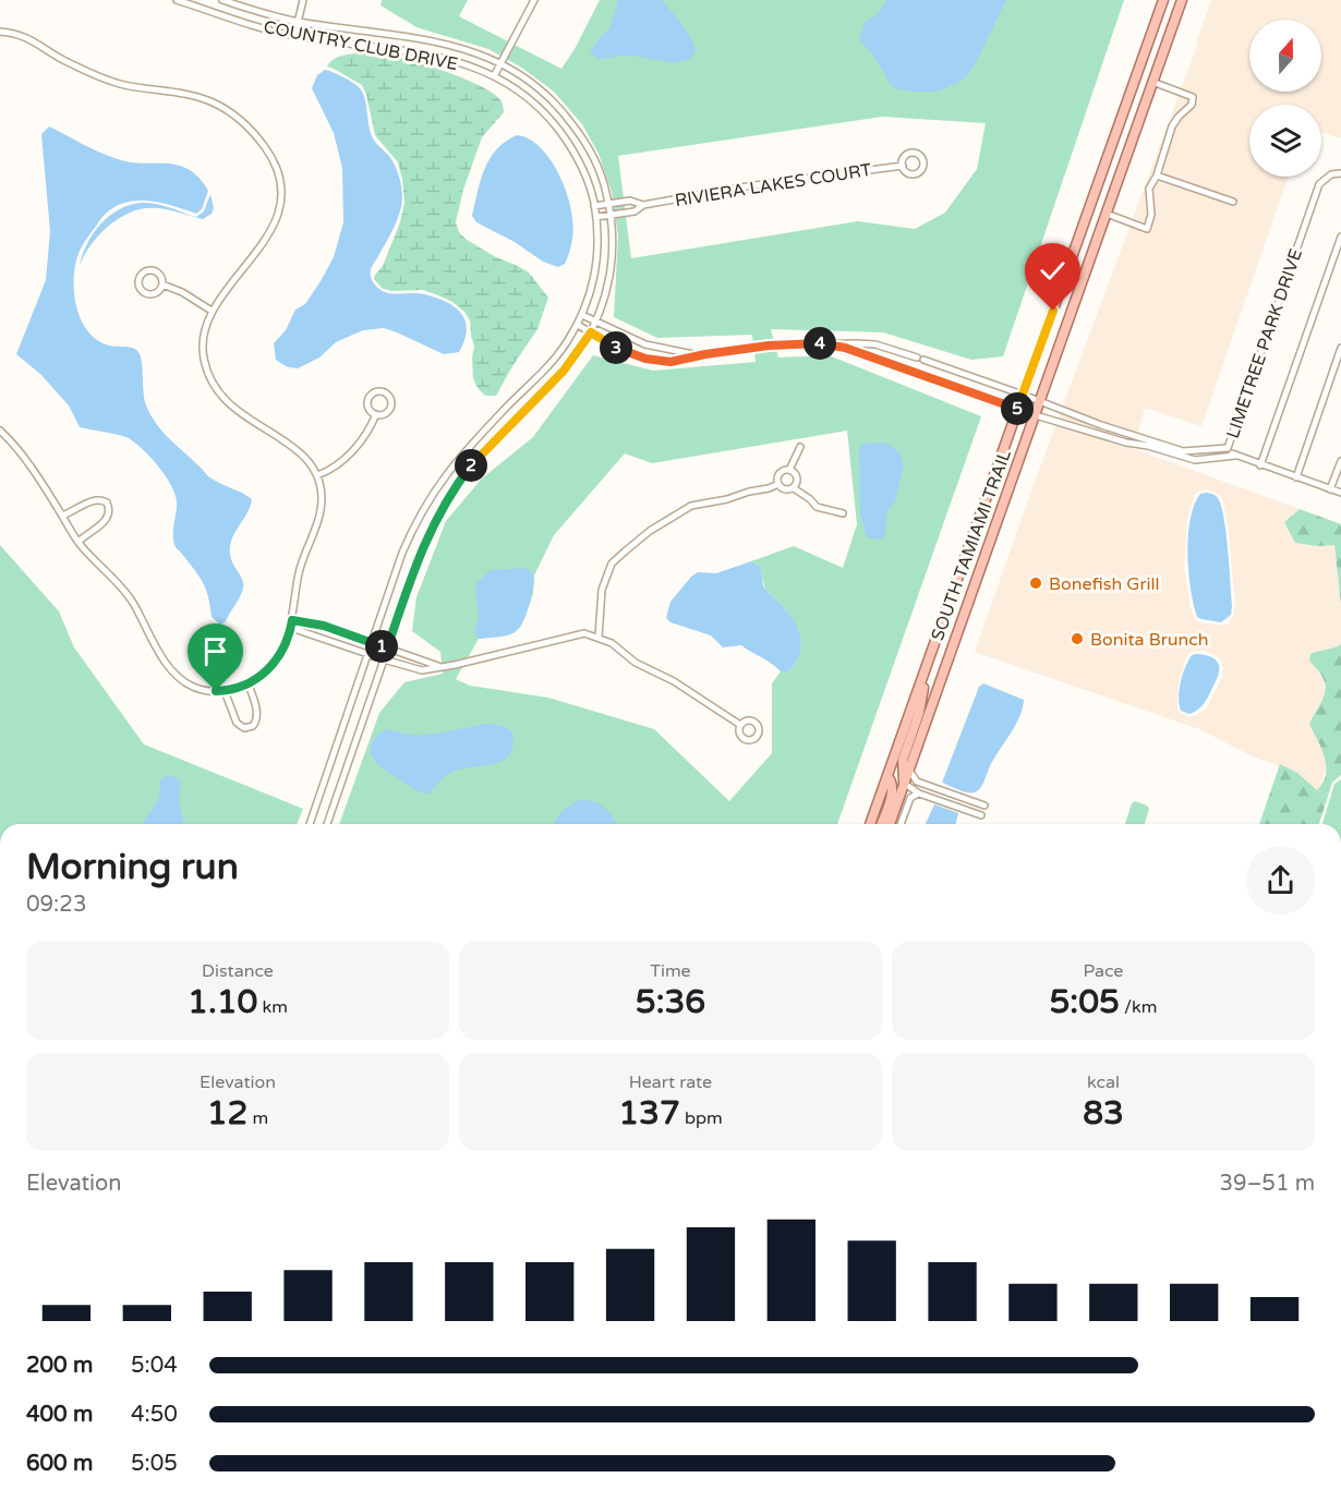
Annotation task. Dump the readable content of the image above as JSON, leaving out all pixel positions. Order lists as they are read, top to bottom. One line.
{"streets":{"main road":["SOUTH TAMIAMI TRAIL"],"street":["COUNTRY CLUB DRIVE","RIVIERA LAKES COURT","LIMETREE PARK DRIVE"]},"crossings":[["COUNTRY CLUB DRIVE","RIVIERA LAKES COURT"]],"places":["Bonefish Grill","Bonita Brunch"],"north":"top","page":{"pins":["4","3","5","2","1"],"heading":["Morning run","09:23"],"stats":[["Distance","1.10 km"],["Time","5:36"],["Pace","5:05 /km"],["Elevation","12 m"],["Heart rate","137 bpm"],["kcal","83"]],"chart":["Elevation","39–51 m"],"list":[{"name":"200 m","note":"5:04"},{"name":"400 m","note":"4:50"},{"name":"600 m","note":"5:05"}]}}
